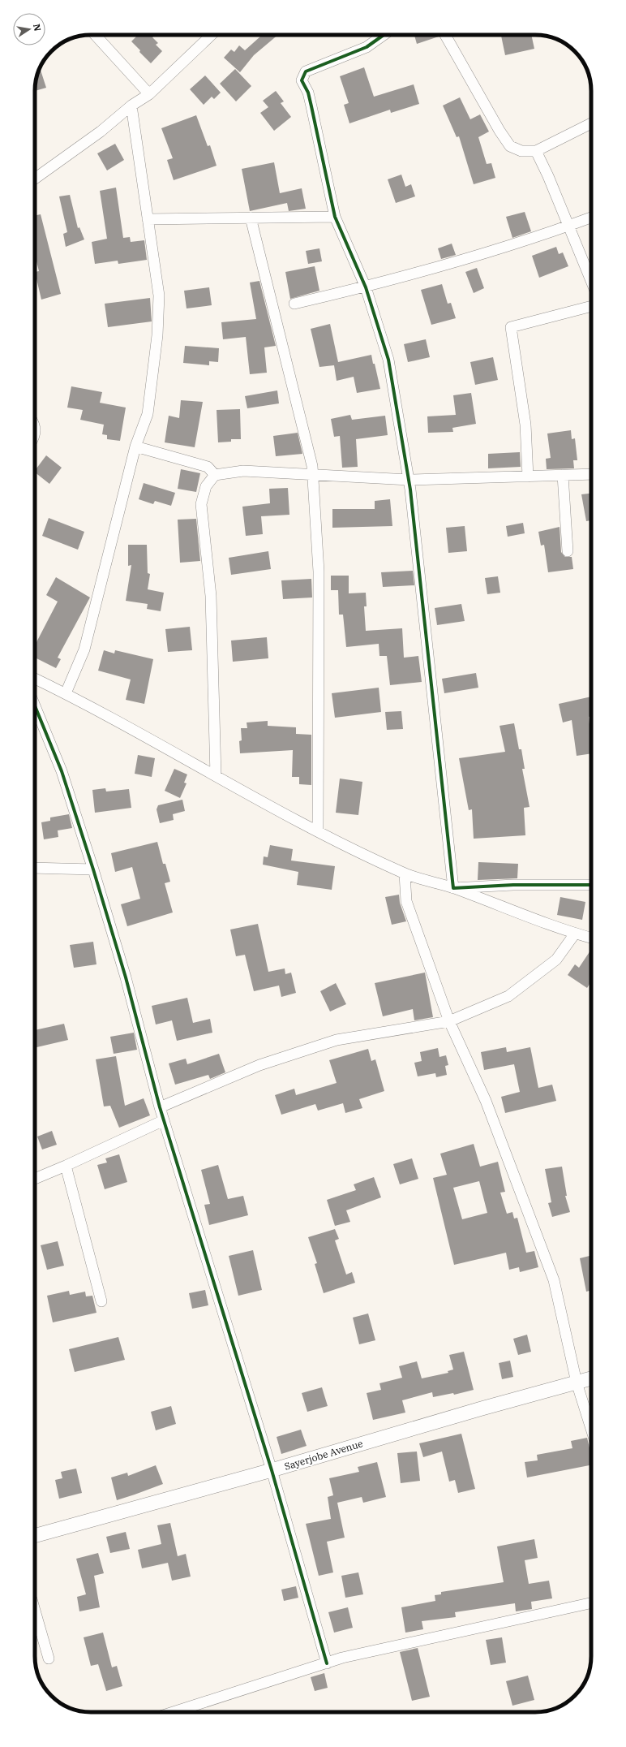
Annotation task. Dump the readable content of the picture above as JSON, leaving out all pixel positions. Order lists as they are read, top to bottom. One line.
{"streets":{"street":["Sayerjobe Avenue"]},"north":"right"}
